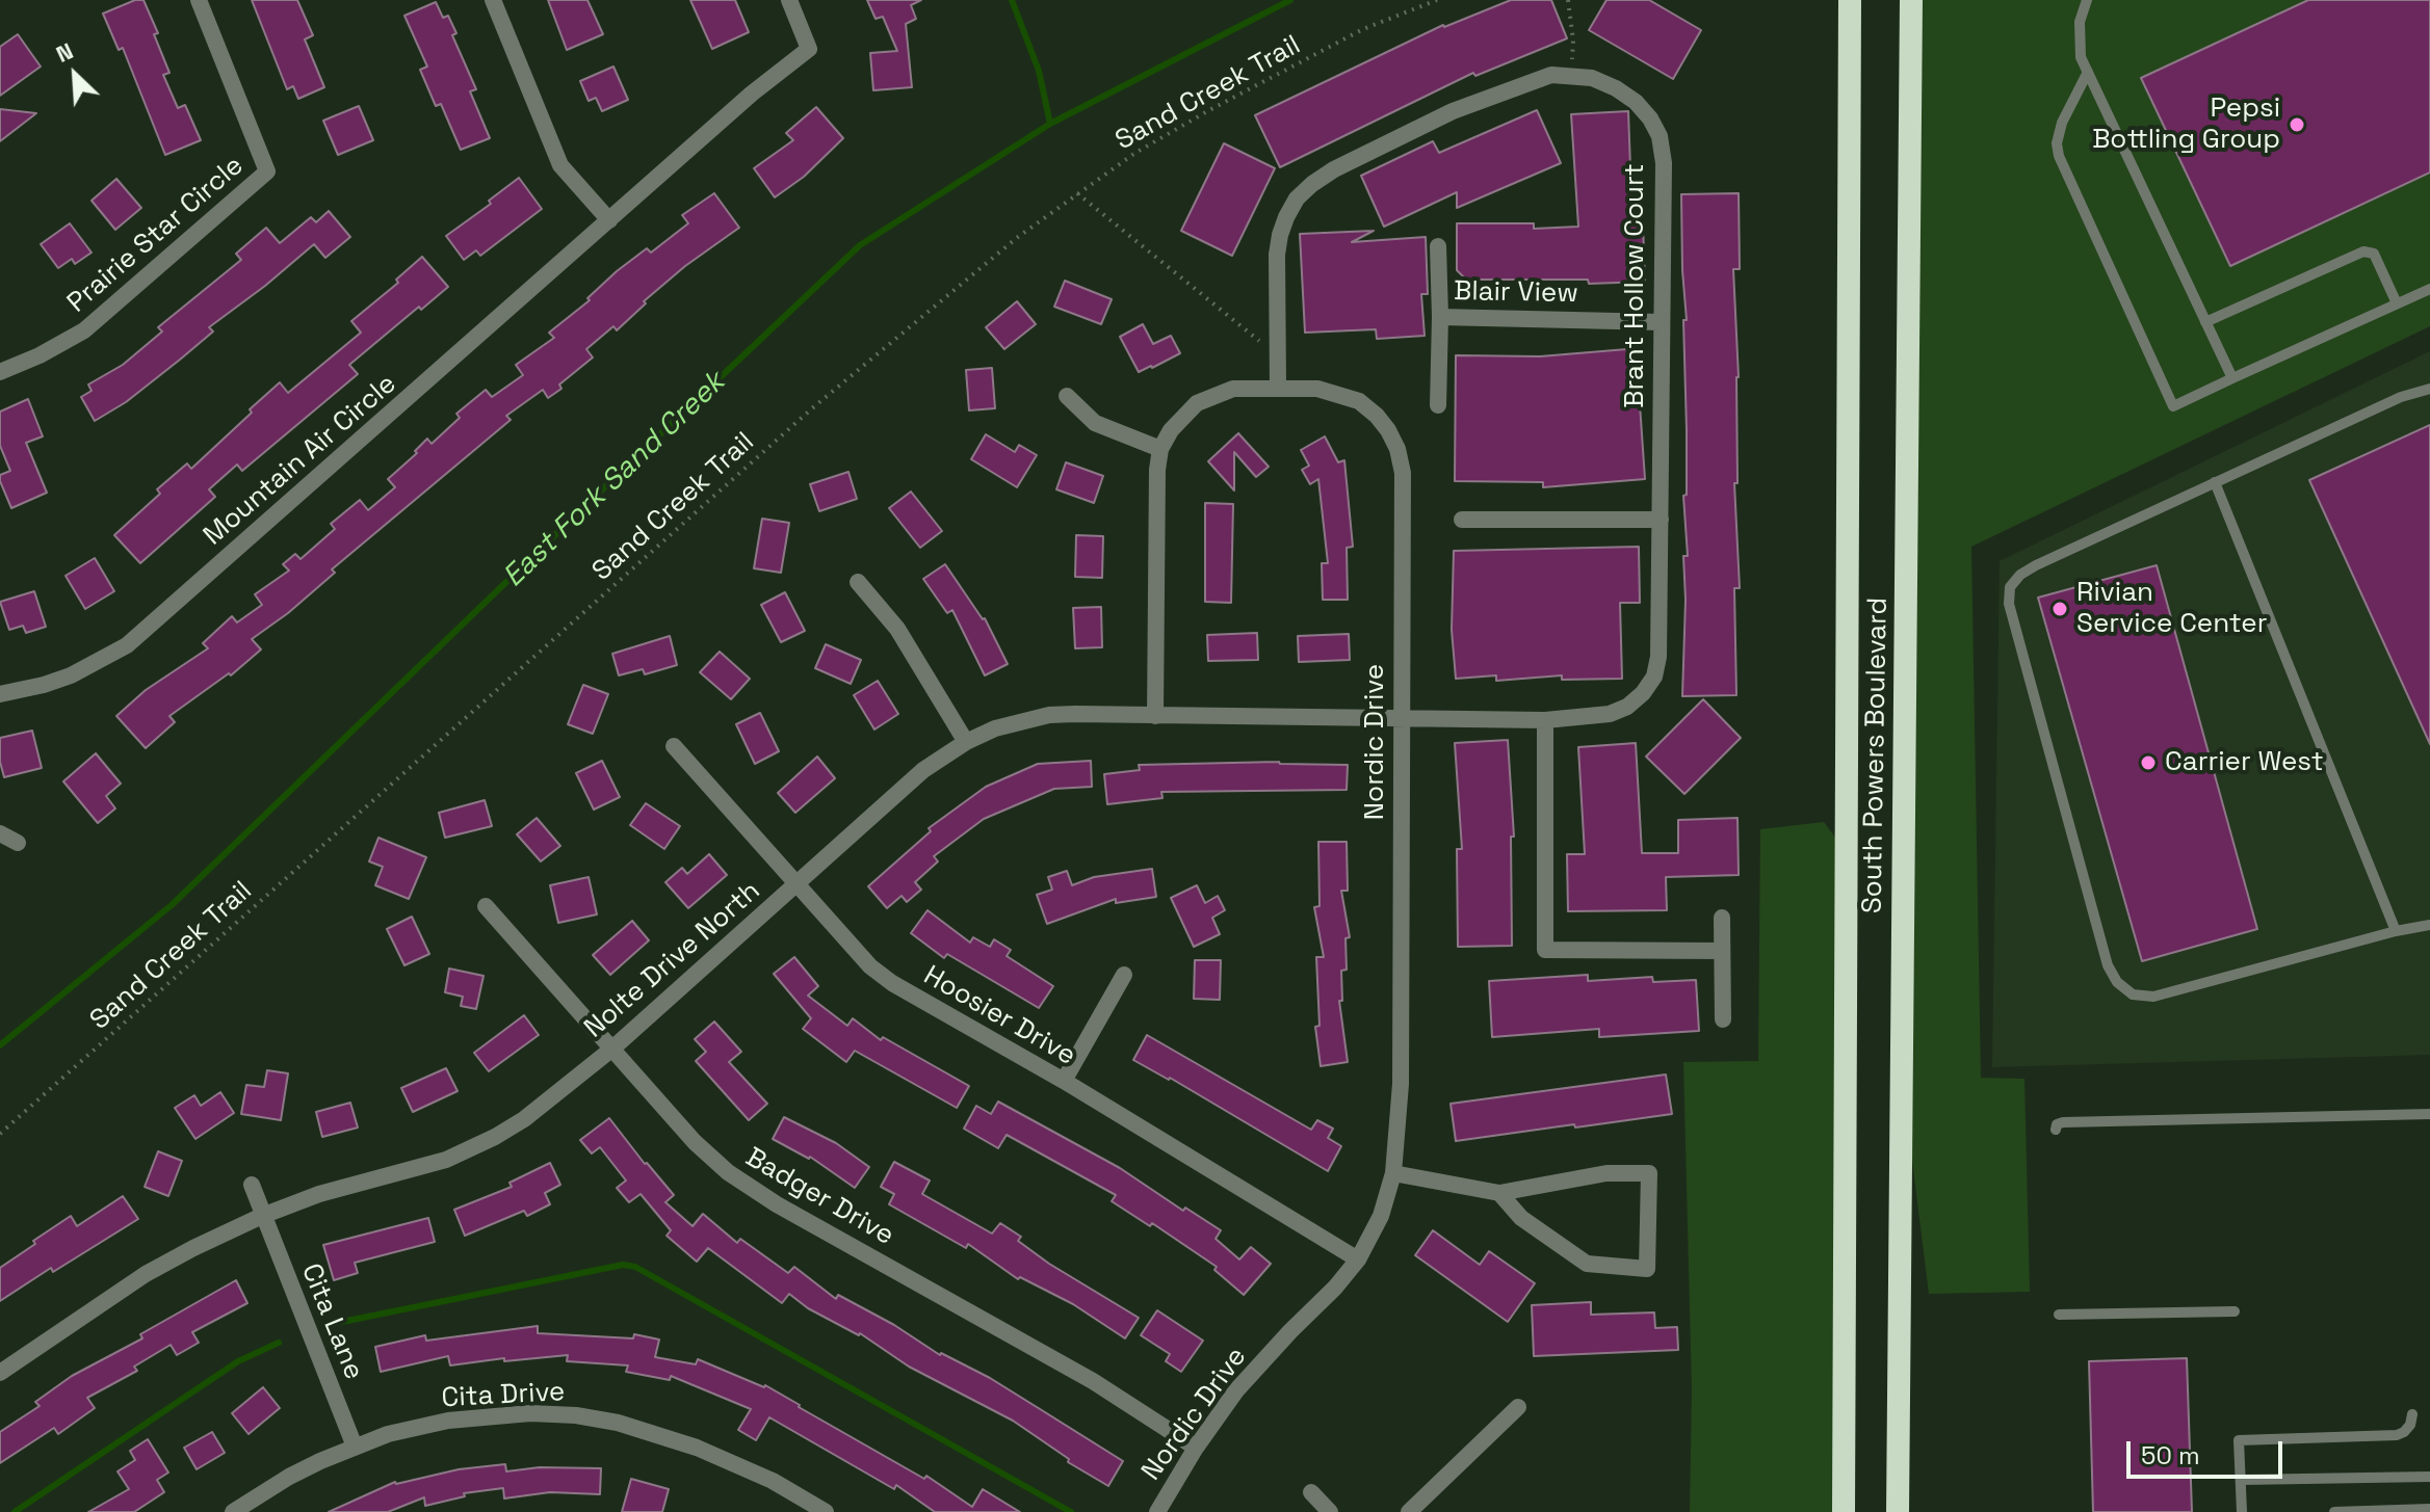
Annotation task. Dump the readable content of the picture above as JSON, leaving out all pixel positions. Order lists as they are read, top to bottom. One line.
{"streets":{"highway":["South Powers Boulevard"],"street":["Prairie Star Circle","Brant Hollow Court","Blair View","Mountain Air Circle","Nordic Drive","Nolte Drive North","Hoosier Drive","Badger Drive","Cita Lane","Cita Drive"],"path":["Sand Creek Trail"]},"crossings":[["Brant Hollow Court","Blair View"],["Brant Hollow Court","Nordic Drive"],["Brant Hollow Court","Nolte Drive North"],["Nordic Drive","Nolte Drive North"],["Nordic Drive","Hoosier Drive"],["Nordic Drive","Badger Drive"],["Nolte Drive North","Hoosier Drive"],["Nolte Drive North","Badger Drive"],["Nolte Drive North","Cita Lane"],["Cita Lane","Cita Drive"]],"water":["East Fork Sand Creek"],"places":["Pepsi Bottling Group","Rivian Service Center","Carrier West"],"scale_bar":"50 m","north":"top left"}
